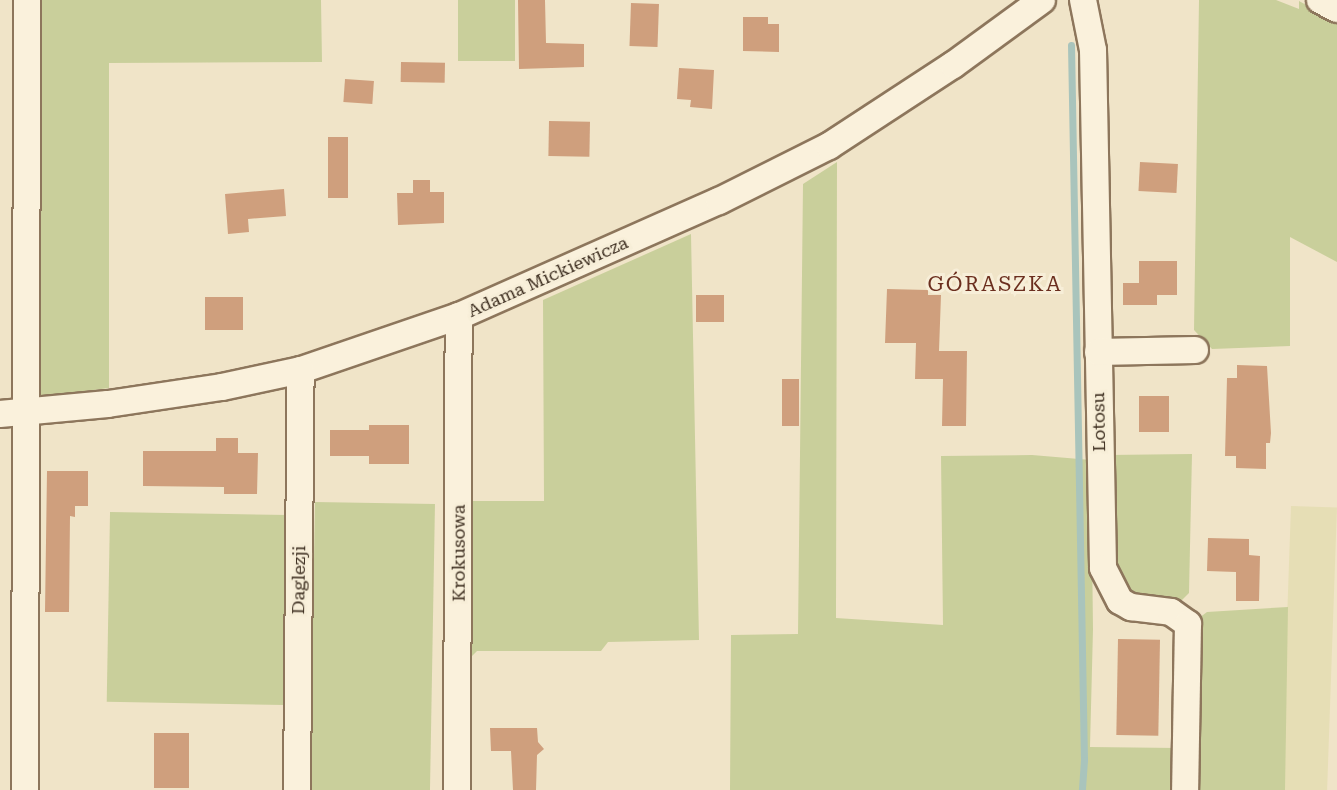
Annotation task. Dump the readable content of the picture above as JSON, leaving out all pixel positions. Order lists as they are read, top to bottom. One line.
{"streets":{"street":["Adama Mickiewicza","Lotosu","Krokusowa","Daglezji"]},"crossings":[["Adama Mickiewicza","Krokusowa"],["Adama Mickiewicza","Daglezji"]],"districts":["GÓRASZKA"]}
